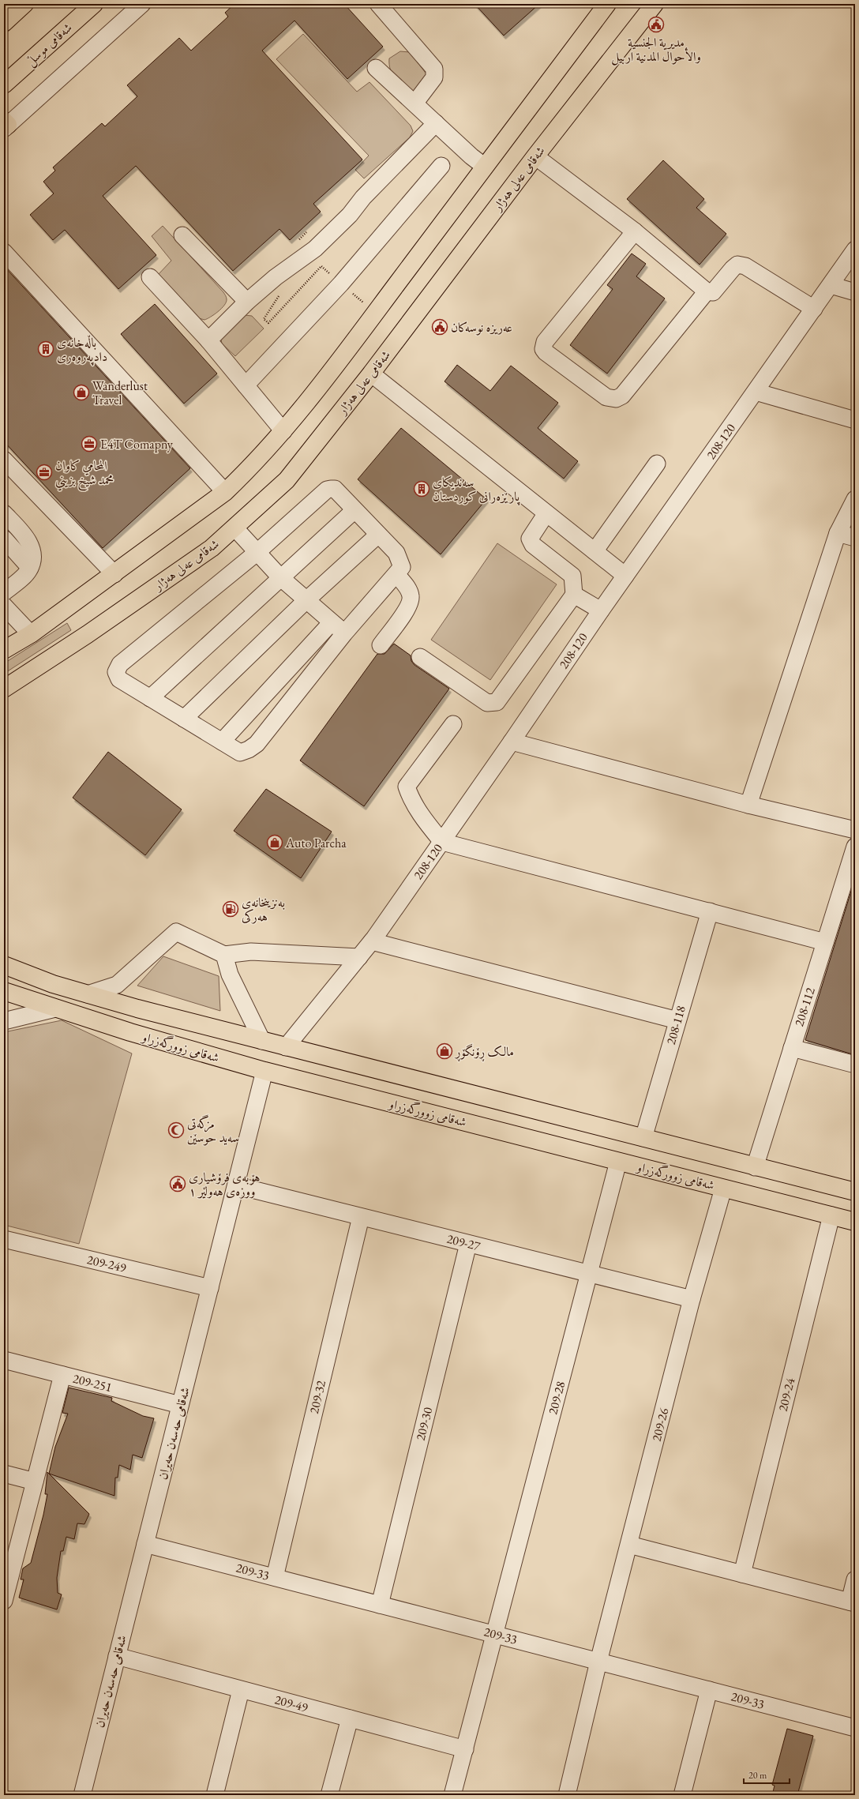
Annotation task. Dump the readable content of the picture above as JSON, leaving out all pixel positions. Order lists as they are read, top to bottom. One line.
{"streets":{"main road":["شەقامی موسڵ","شەقامی عەلی هەژار","شەقامی زوورگەزراو"],"street":["208-120","208-112","208-118","209-27","209-249","209-251","209-24","209-32","209-28","209-30","209-26","شەقامی حەسەن حەیران","209-33","209-49"]},"crossings":[["208-120","شەقامی زوورگەزراو"],["208-112","شەقامی زوورگەزراو"],["208-118","شەقامی زوورگەزراو"],["شەقامی زوورگەزراو","209-24"],["شەقامی زوورگەزراو","209-28"],["شەقامی زوورگەزراو","209-26"],["شەقامی زوورگەزراو","شەقامی حەسەن حەیران"],["209-27","209-32"],["209-27","209-28"],["209-27","209-30"],["209-27","209-26"],["209-27","شەقامی حەسەن حەیران"],["209-249","شەقامی حەسەن حەیران"],["209-251","شەقامی حەسەن حەیران"],["209-32","209-33"],["209-28","209-33"],["209-28","209-49"],["209-30","209-33"],["209-26","209-33"],["شەقامی حەسەن حەیران","209-33"],["شەقامی حەسەن حەیران","209-49"]],"places":{"public building":["مديرية الجنسية والأحوال المدنية اربيل","عەریزە نوسەکان","هۆبەی فرۆشیاری ووزەی هەولێر ١"],"building":["باڵەخانەی دادپەروەری","سەندیکای پارێزەرانی کوردستان"],"shop":["Wanderlust Travel","Auto Parcha","مالک ڕۆنگۆڕ"],"office":["E4T Comapny","المحامي كاوان محمد شيخ بزيني"],"fuel station":["بەنزینخانەی هەرکی"],"mosque":["مزگەتی سەید حوسێن"]},"scale_bar":"20 m"}
